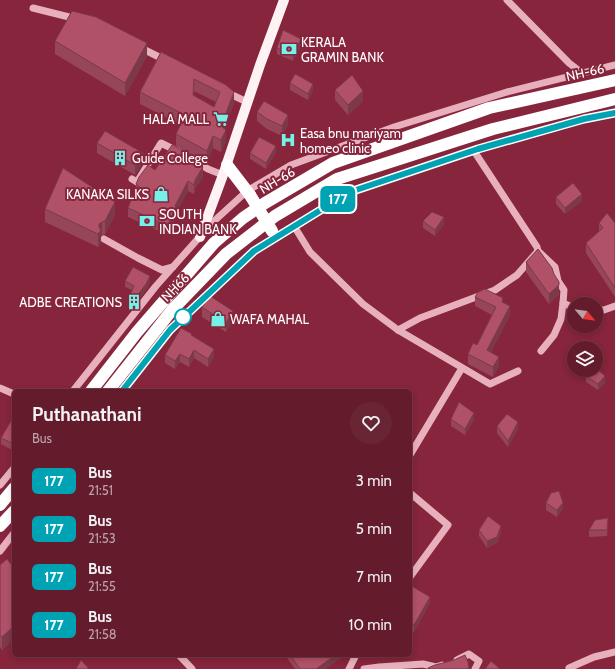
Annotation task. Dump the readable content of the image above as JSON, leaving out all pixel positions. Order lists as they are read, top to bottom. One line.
{"streets":{"highway":["NH-66","NH66"]},"places":{"bank":["KERALA GRAMIN BANK","SOUTH INDIAN BANK"],"supermarket":["HALA MALL"],"hospital":["Easa bnu mariyam homeo clinic"],"building":["Guide College","ADBE CREATIONS"],"shop":["KANAKA SILKS","WAFA MAHAL"]},"lines":["bus line 177"],"north":"bottom right","page":{"on_map":"177","heading":["Puthanathani","Bus"],"list":[{"mark":"177","name":"Bus","note":"21:51","value":"3 min"},{"mark":"177","name":"Bus","note":"21:53","value":"5 min"},{"mark":"177","name":"Bus","note":"21:55","value":"7 min"},{"mark":"177","name":"Bus","note":"21:58","value":"10 min"}]}}
